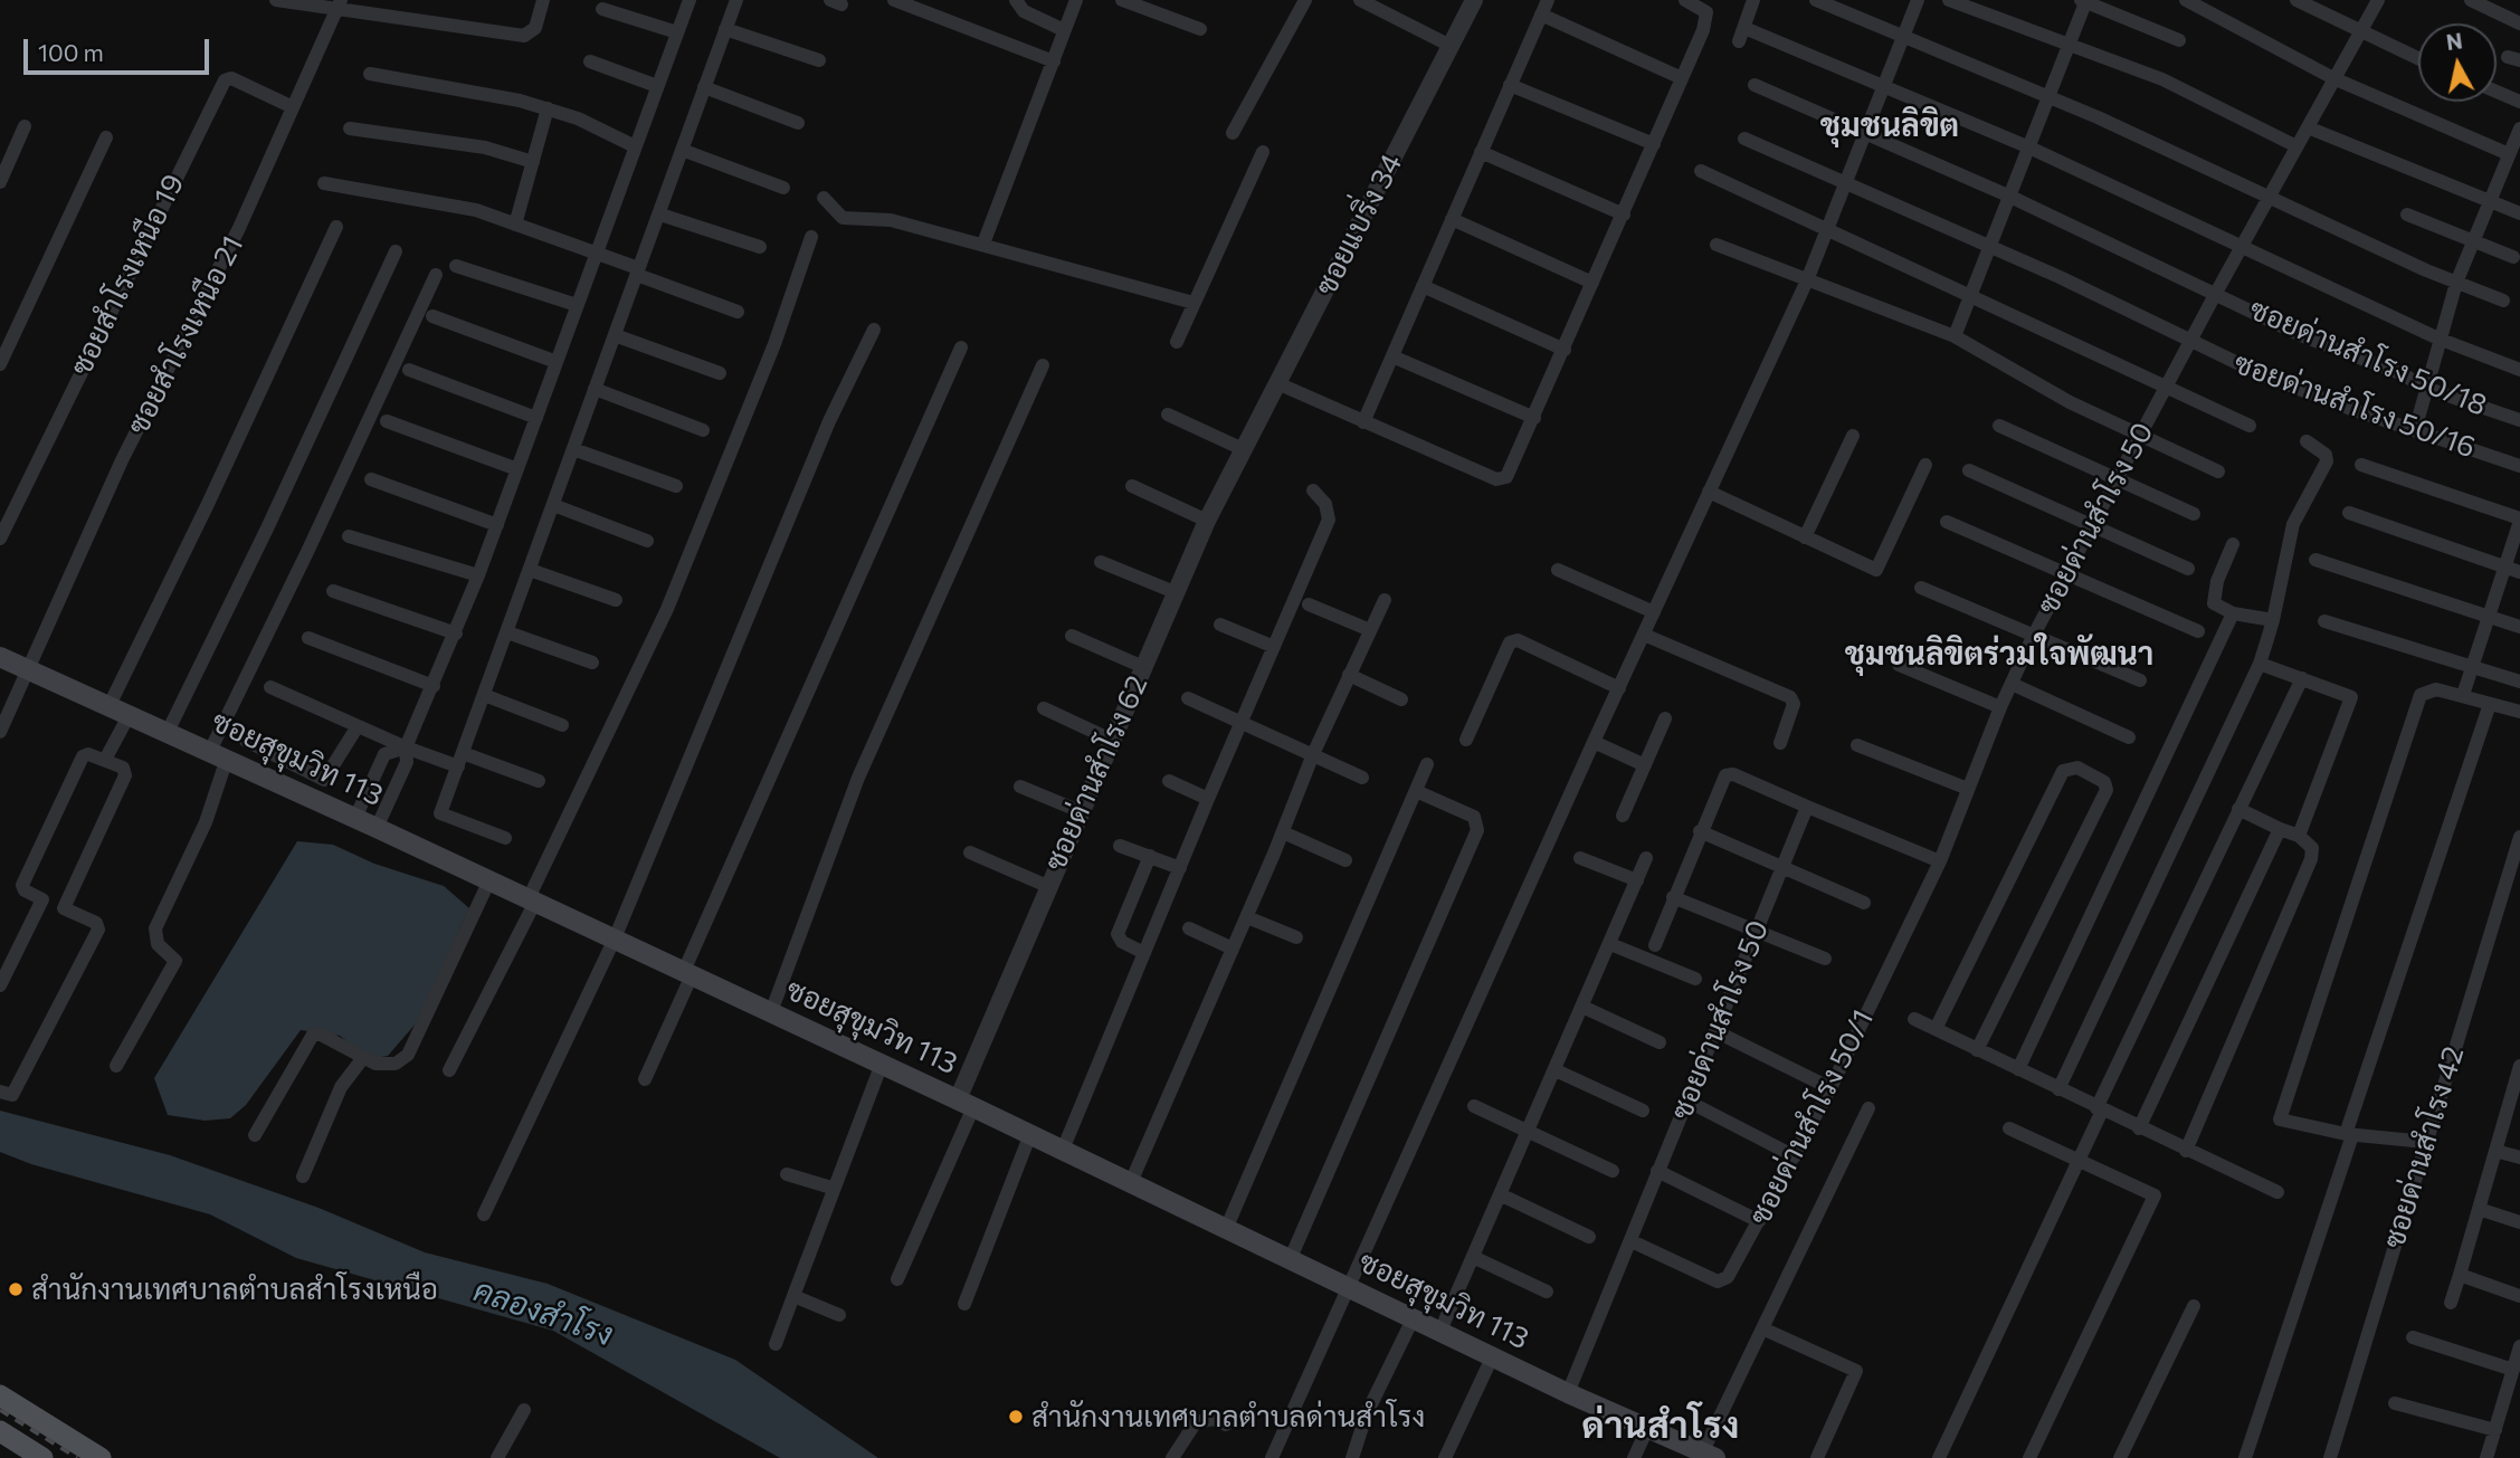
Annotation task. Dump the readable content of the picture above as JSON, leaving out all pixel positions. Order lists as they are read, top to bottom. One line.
{"streets":{"main road":["ซอยสุขุมวิท 113"],"street":["ซอยแบริ่ง 34","ซอยสำโรงเหนือ 19","ซอยสำโรงเหนือ 21","ซอยด่านสำโรง 50/18","ซอยด่านสำโรง 50/16","ซอยด่านสำโรง 50","ซอยด่านสำโรง 62","ซอยด่านสำโรง 50/1","ซอยด่านสำโรง 42"]},"crossings":[["ซอยแบริ่ง 34","ซอยด่านสำโรง 62"],["ซอยสำโรงเหนือ 19","ซอยสำโรงเหนือ 21"],["ซอยสำโรงเหนือ 21","ซอยสุขุมวิท 113"],["ซอยด่านสำโรง 50/18","ซอยด่านสำโรง 50"],["ซอยด่านสำโรง 50/16","ซอยด่านสำโรง 50"],["ซอยด่านสำโรง 50","ซอยสุขุมวิท 113"],["ซอยด่านสำโรง 50","ซอยด่านสำโรง 50/1"],["ซอยสุขุมวิท 113","ซอยด่านสำโรง 62"]],"districts":["ชุมชนลิขิต","ชุมชนลิขิตร่วมใจพัฒนา","ด่านสำโรง"],"water":["คลองสำโรง"],"places":["สำนักงานเทศบาลตำบลสำโรงเหนือ","สำนักงานเทศบาลตำบลด่านสำโรง"],"scale_bar":"100 m","north":"top"}
